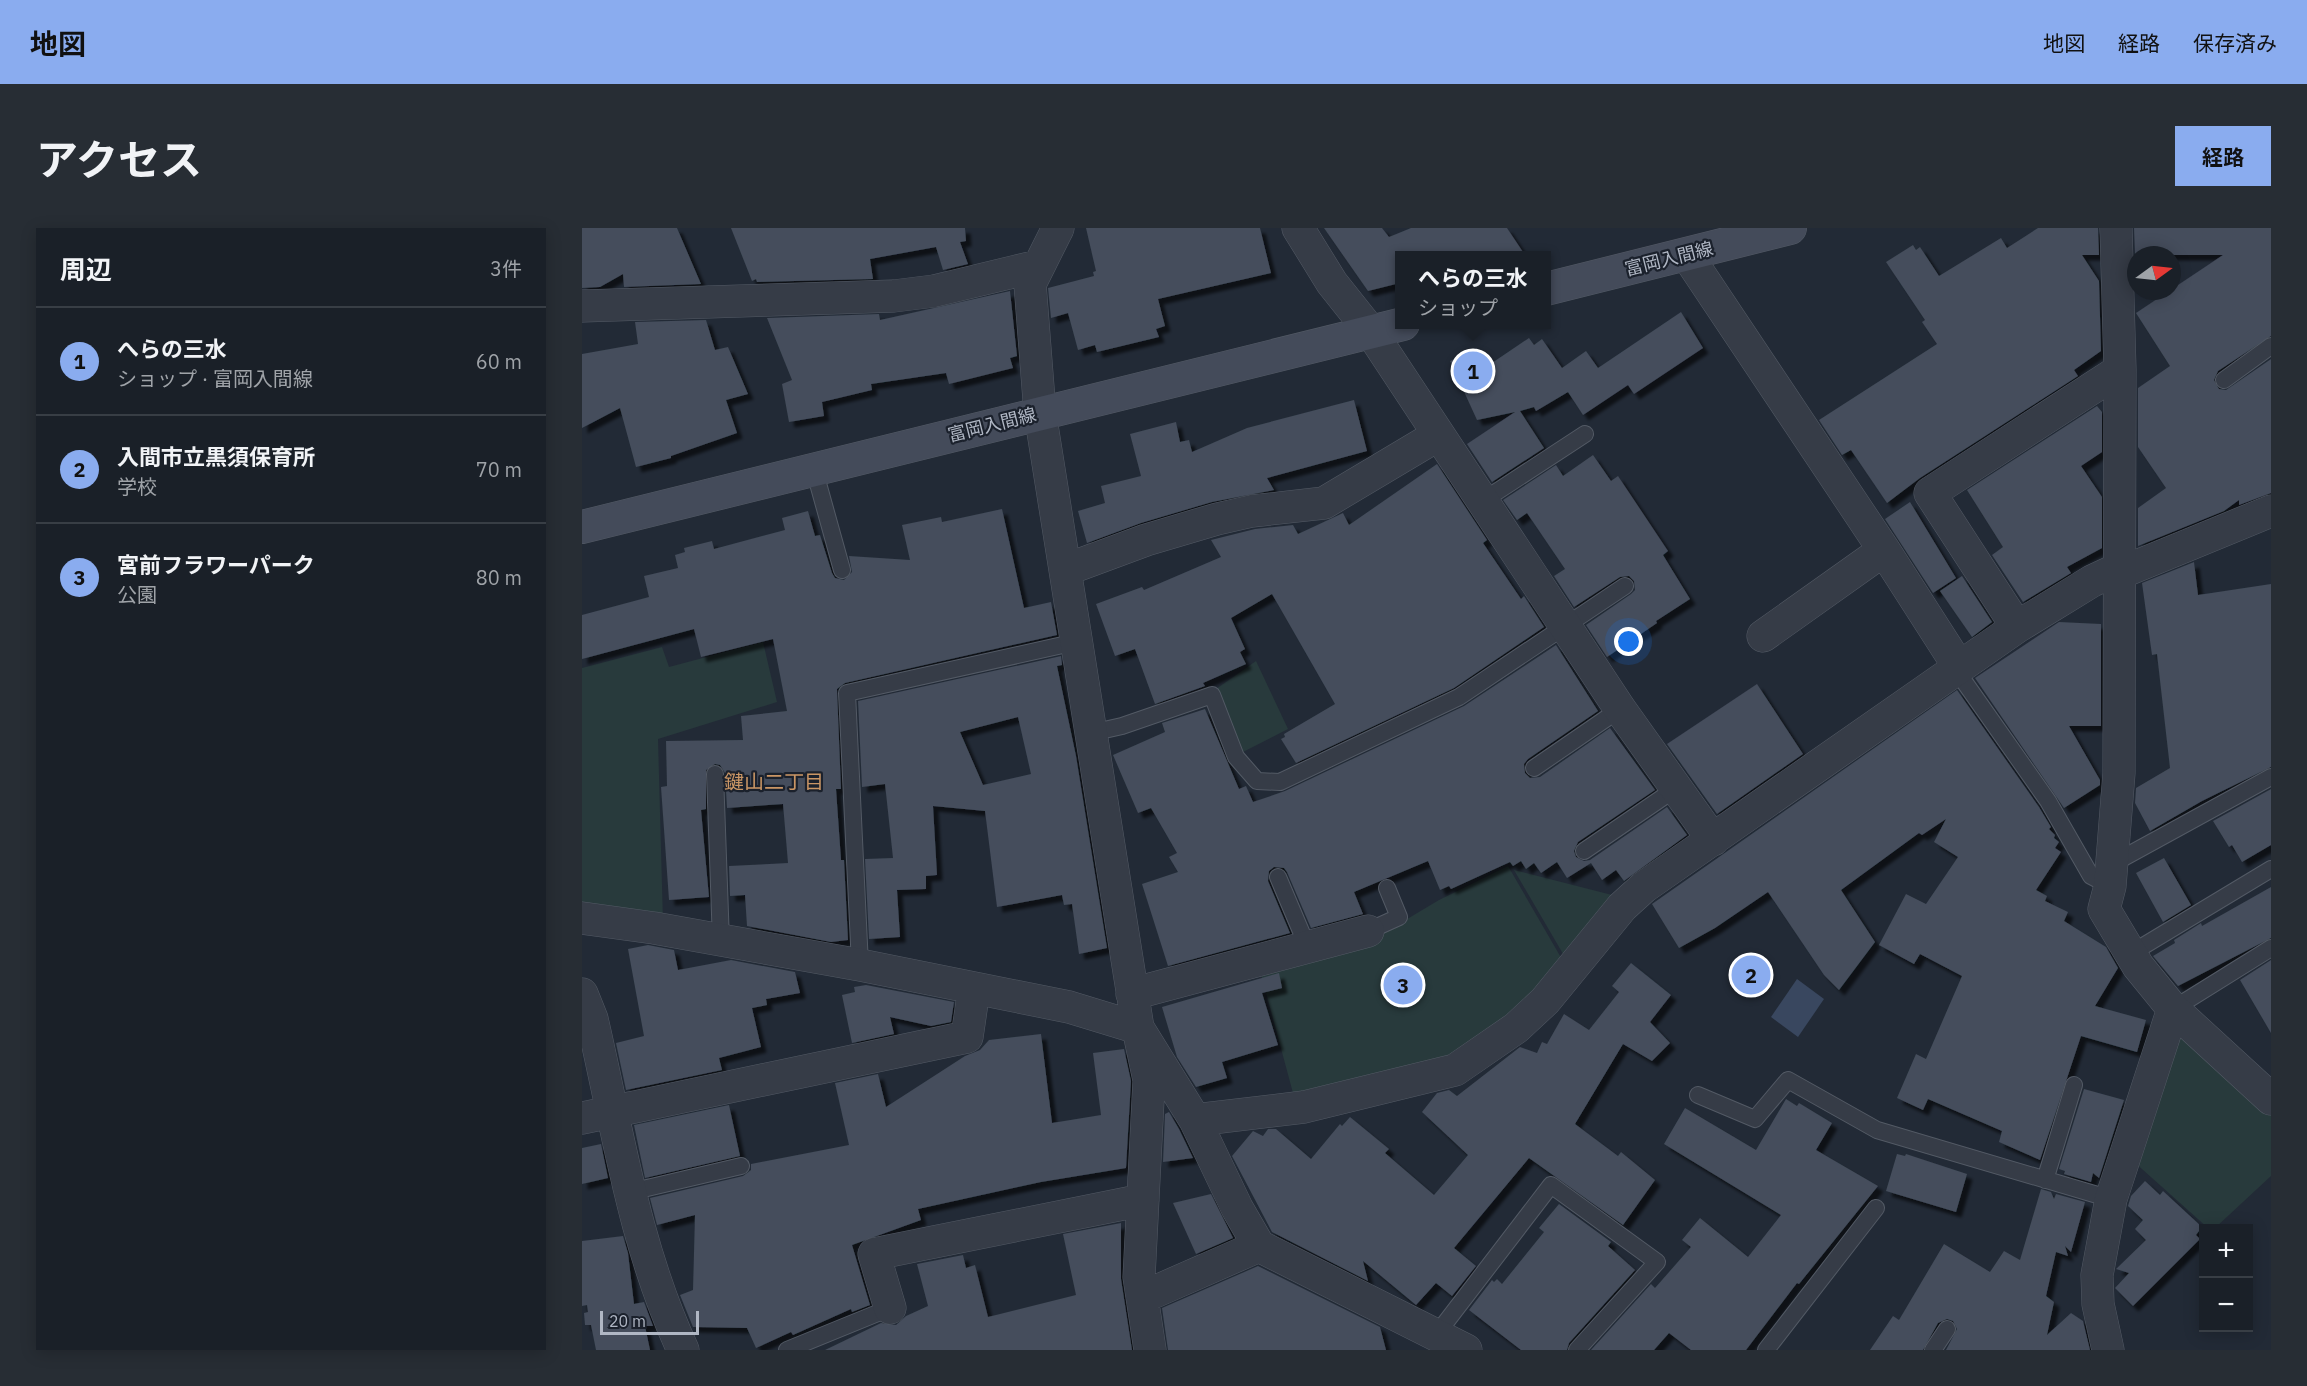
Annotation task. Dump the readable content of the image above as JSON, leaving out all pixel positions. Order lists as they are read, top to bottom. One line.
{"streets":{"main road":["富岡入間線"]},"districts":["鍵山二丁目"],"scale_bar":"20 m","north":"right","page":{"header":"地図","nav":["地図","経路","保存済み"],"title":"アクセス","buttons":"経路","heading":["周辺","3件"],"popup":["へらの三水","ショップ"],"list":[{"mark":"1","name":"へらの三水","note":"ショップ · 富岡入間線","value":"60 m"},{"mark":"2","name":"入間市立黒須保育所","note":"学校","value":"70 m"},{"mark":"3","name":"宮前フラワーパーク","note":"公園","value":"80 m"}],"pins":["1","2","3"],"map_buttons":["+","−"],"scale":"20 m"}}
